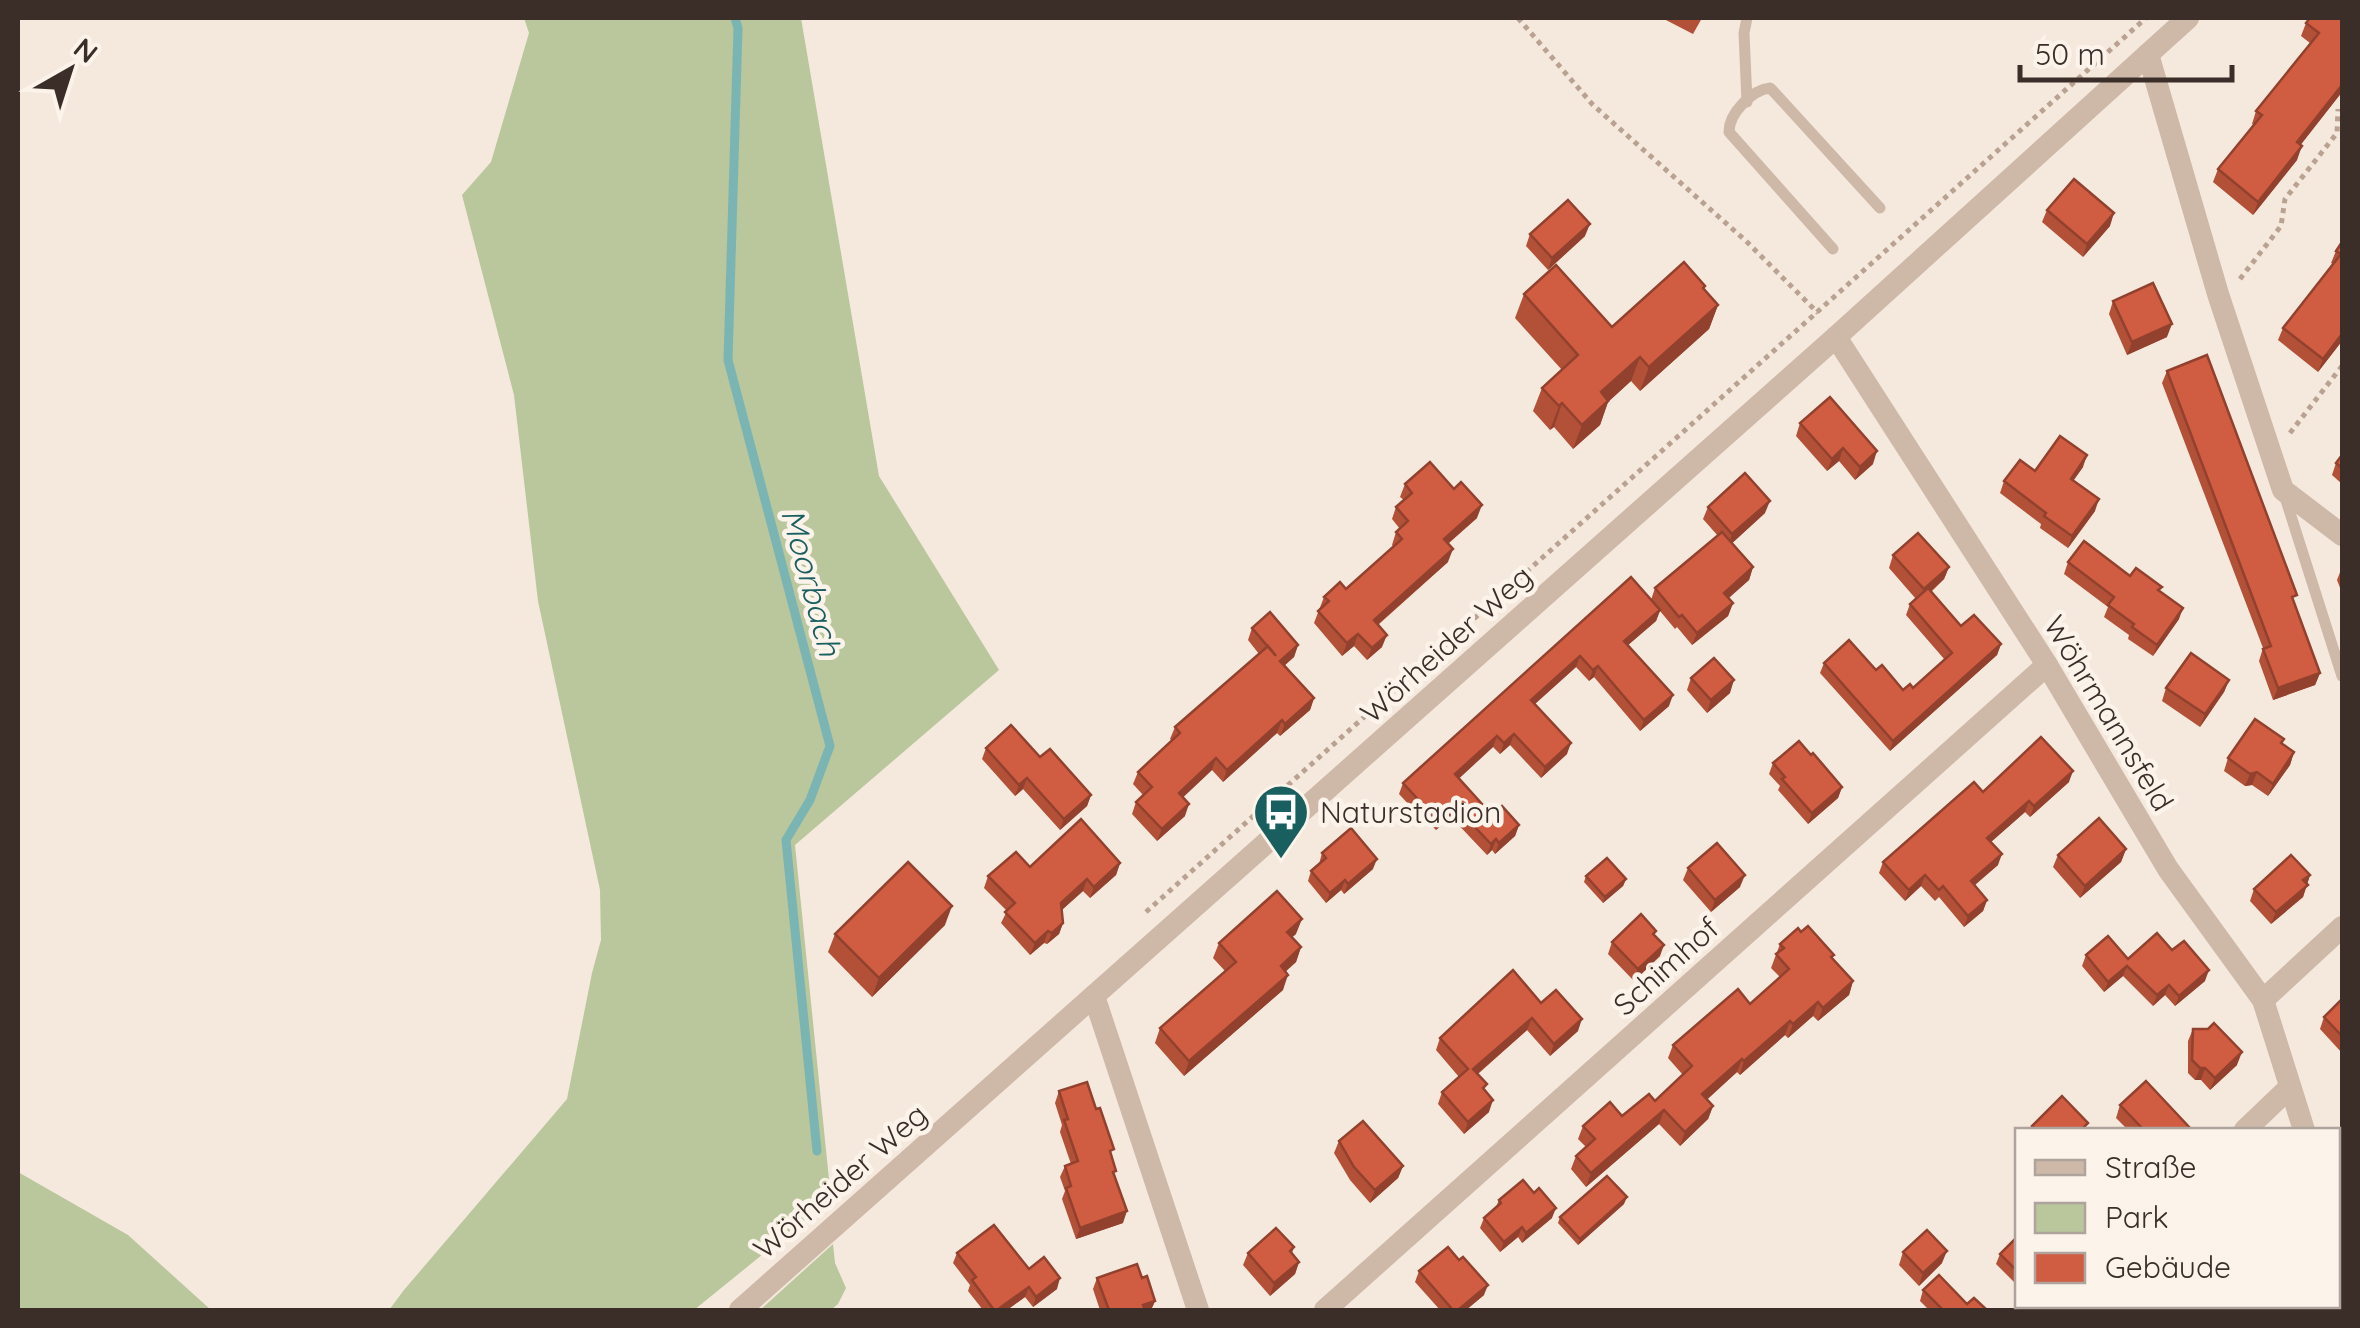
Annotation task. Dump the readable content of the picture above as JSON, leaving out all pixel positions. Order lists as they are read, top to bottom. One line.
{"streets":{"street":["Wörheider Weg","Wöhrmannsfeld","Schimhof"]},"crossings":[["Wörheider Weg","Wöhrmannsfeld"],["Wöhrmannsfeld","Schimhof"]],"water":["Moorbach"],"places":{"bus stop":["Naturstadion"]},"legend":["Straße","Park","Gebäude"],"scale_bar":"50 m","north":"top right"}
